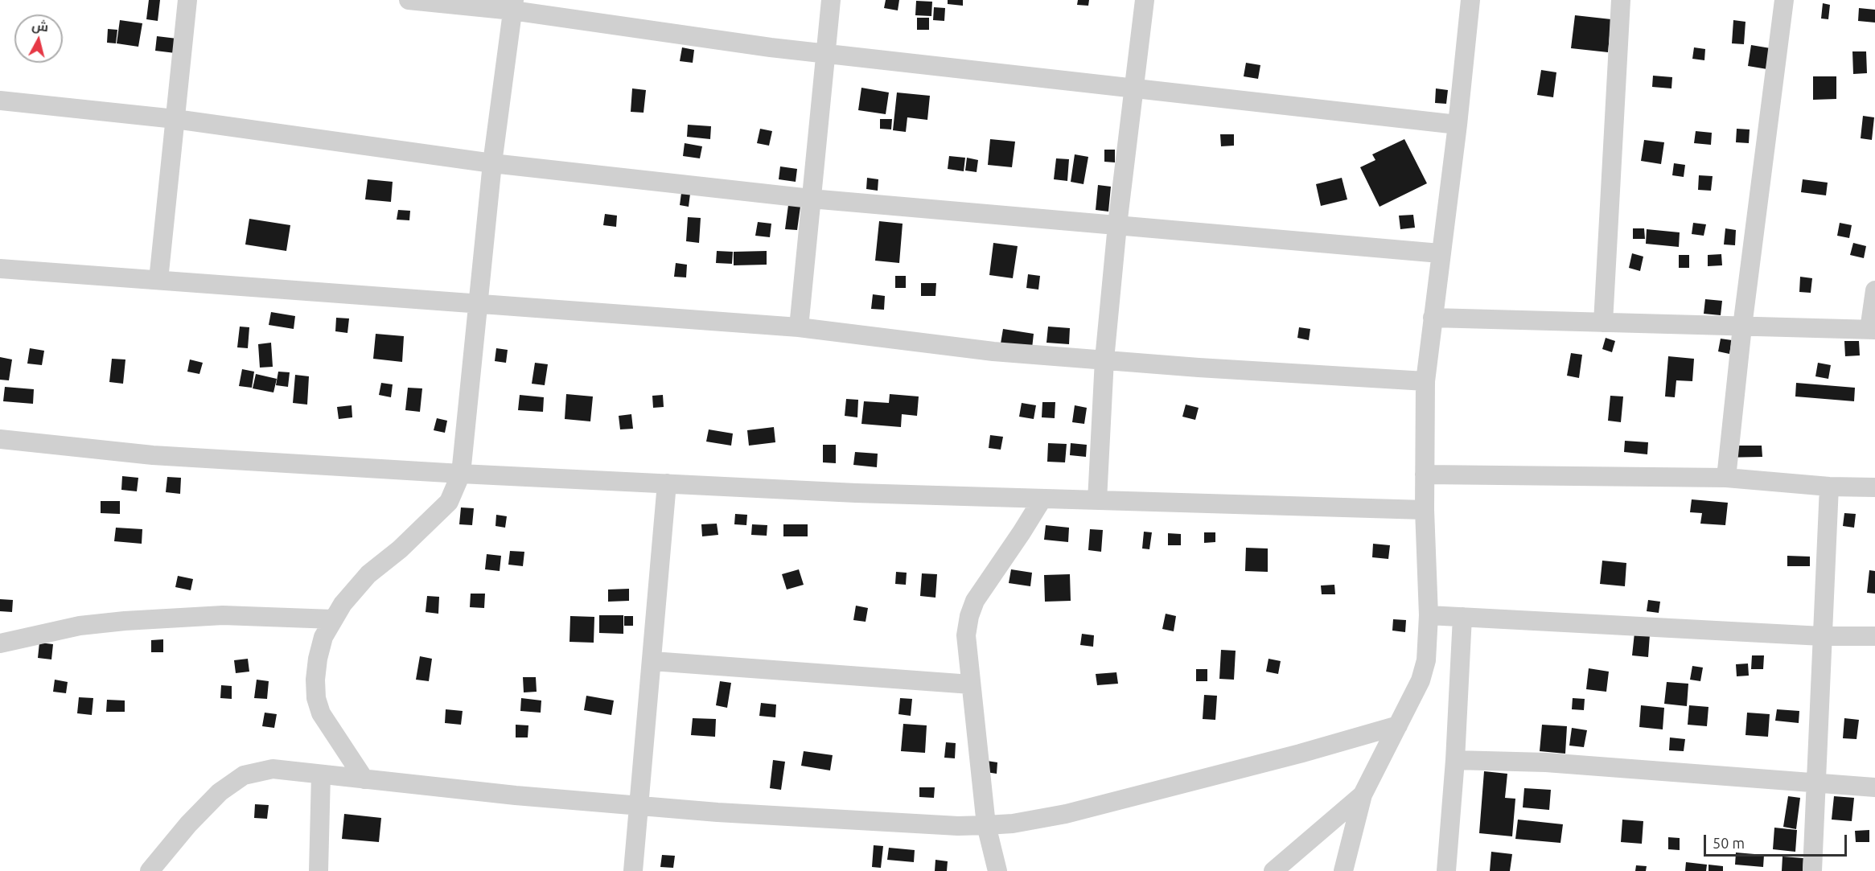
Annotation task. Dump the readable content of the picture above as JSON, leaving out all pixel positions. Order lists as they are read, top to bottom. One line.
{"scale_bar":"50 m","north":"top"}
